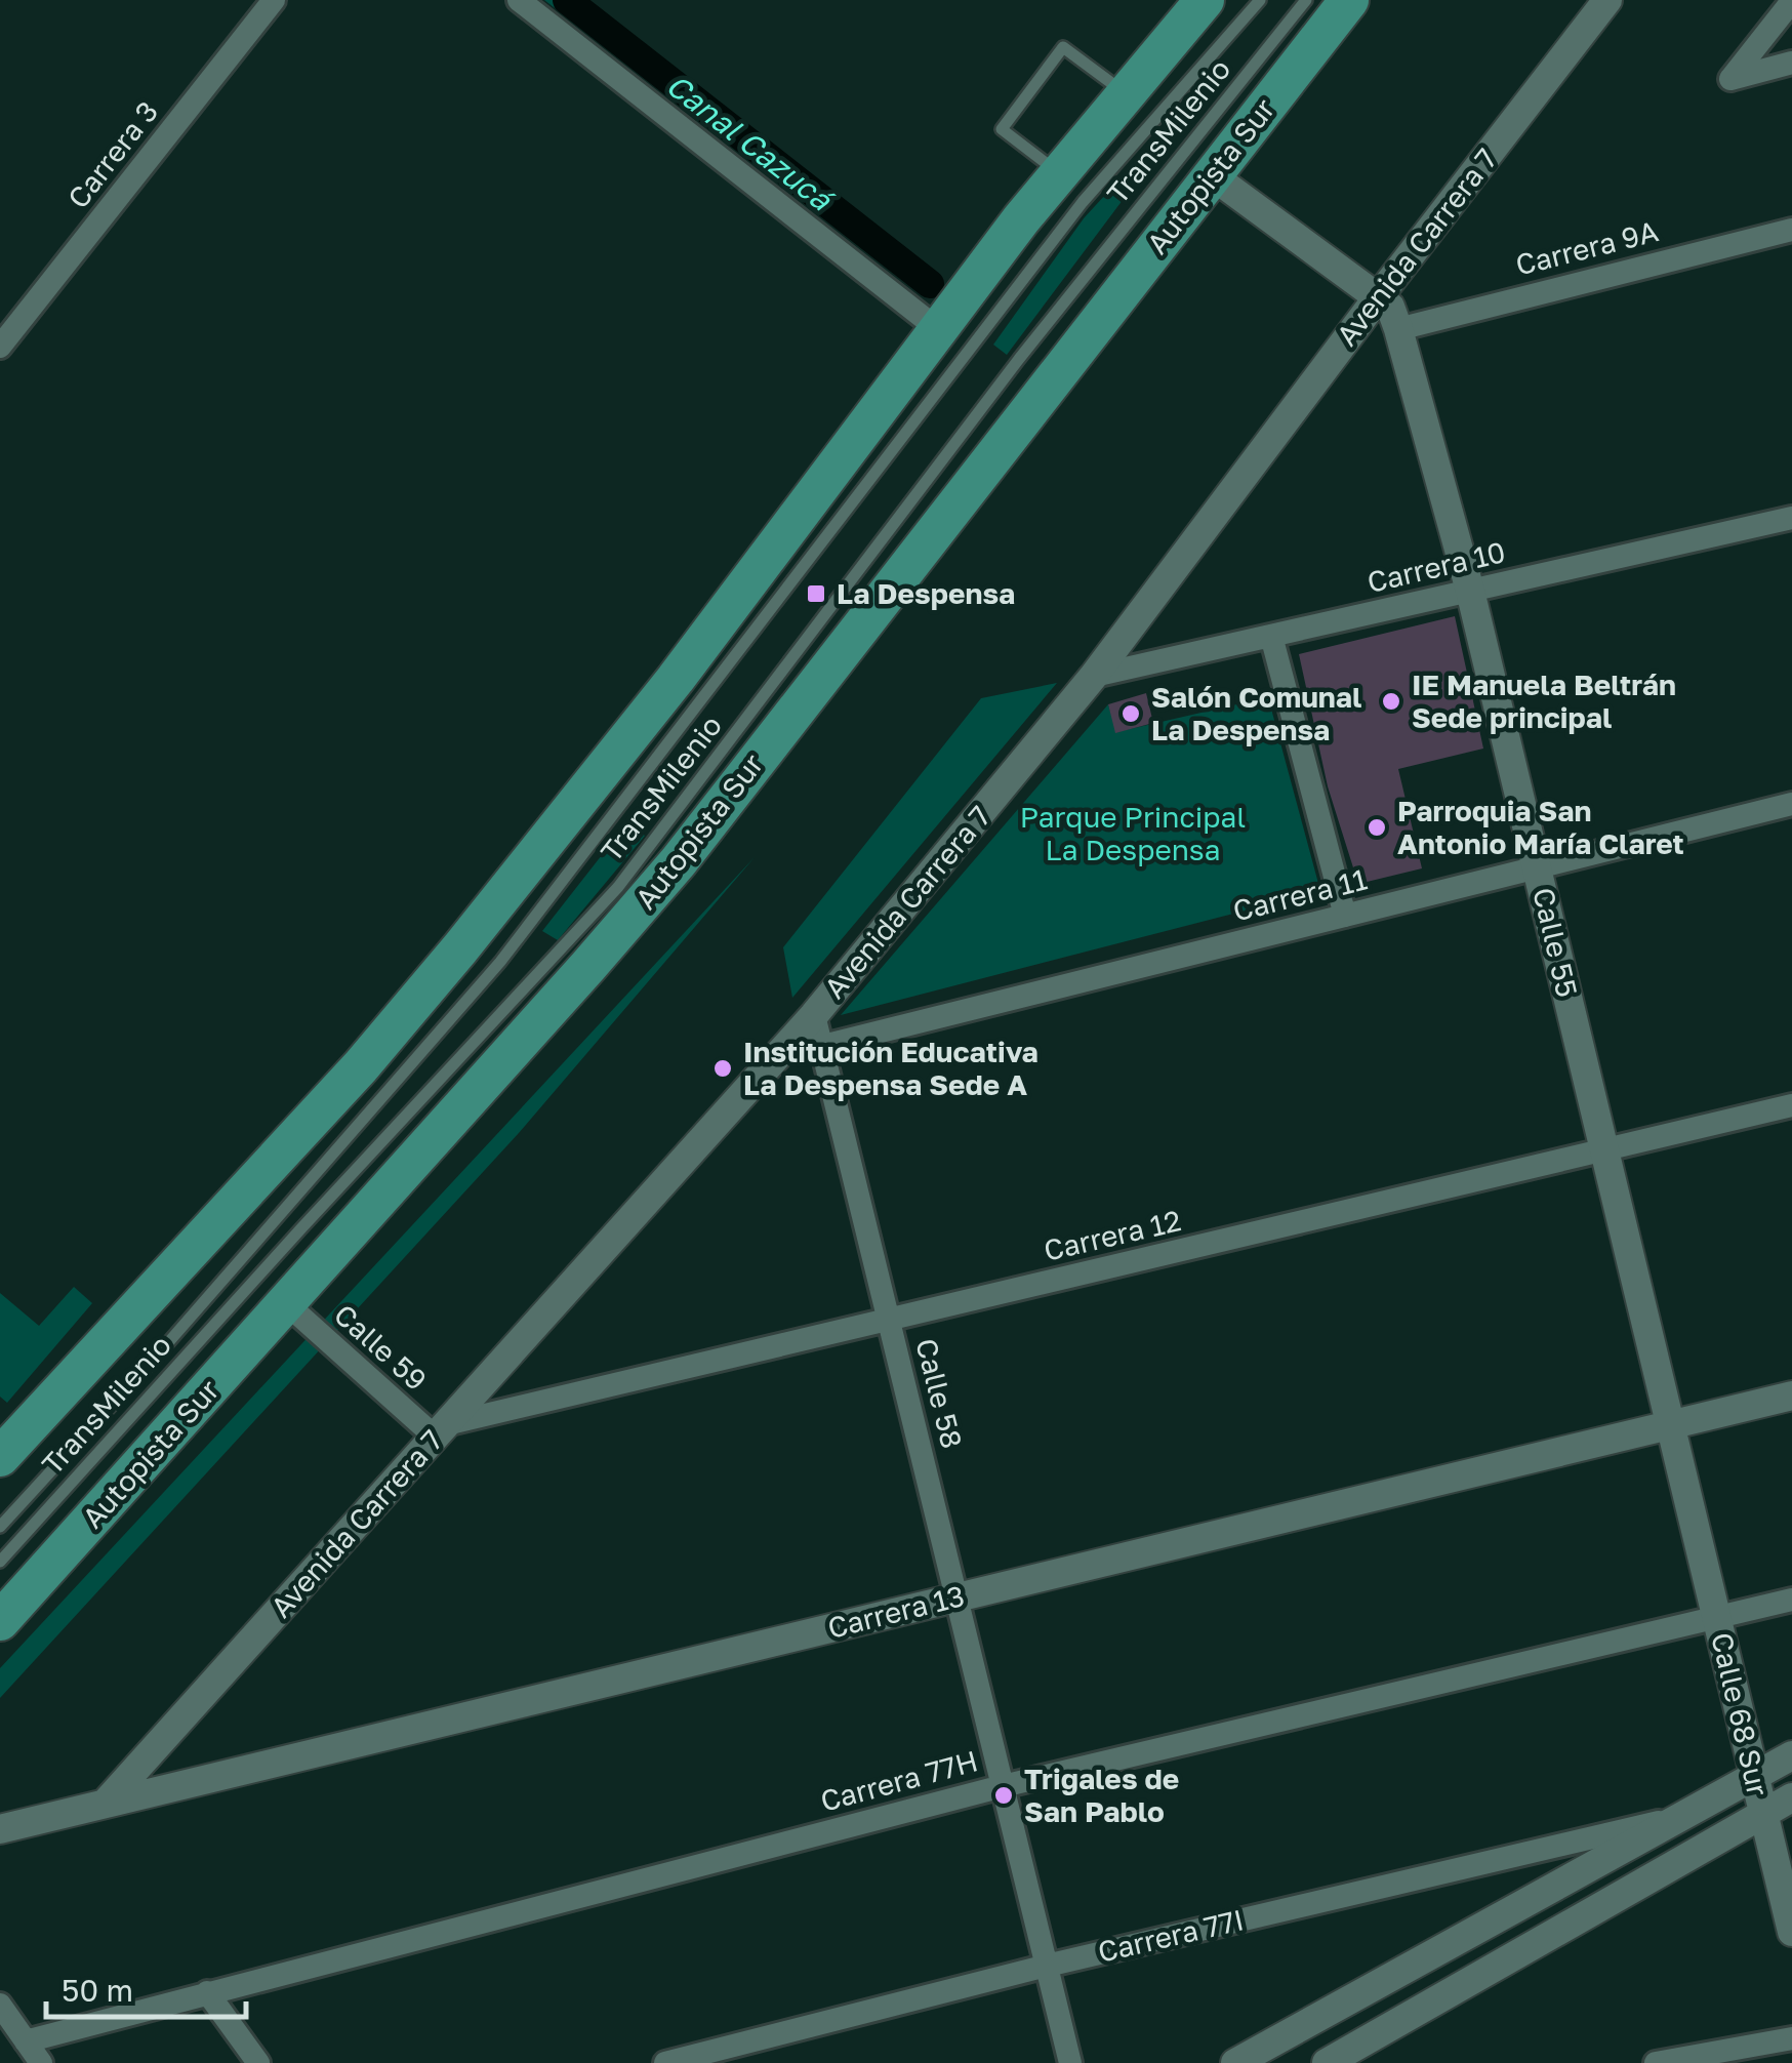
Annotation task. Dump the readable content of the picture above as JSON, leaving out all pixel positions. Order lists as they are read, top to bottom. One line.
{"streets":{"highway":["Autopista Sur"],"street":["Carrera 3","Avenida Carrera 7","Carrera 9A","Carrera 10","Carrera 11","Calle 55","Carrera 12","Calle 59","Calle 58","Carrera 13","Calle 68 Sur","Carrera 77H","Carrera 77I"],"lane":["TransMilenio"]},"crossings":[["Autopista Sur","Calle 55"],["Autopista Sur","Calle 59"],["Avenida Carrera 7","Carrera 10"],["Avenida Carrera 7","Calle 55"],["Avenida Carrera 7","Carrera 12"],["Avenida Carrera 7","Calle 59"],["Avenida Carrera 7","Calle 58"],["Avenida Carrera 7","Carrera 13"],["Carrera 9A","Calle 55"],["Carrera 10","Calle 55"],["Carrera 11","Calle 55"],["Carrera 11","Calle 58"],["Calle 55","Carrera 12"],["Calle 55","Carrera 13"],["Calle 55","Calle 68 Sur"],["Calle 55","Carrera 77H"],["Carrera 12","Calle 59"],["Carrera 12","Calle 58"],["Calle 58","Carrera 13"],["Calle 58","Carrera 77H"],["Calle 58","Carrera 77I"],["Calle 68 Sur","Carrera 77H"],["Calle 68 Sur","Carrera 77I"]],"water":["Canal Cazucá"],"parks":["Parque Principal La Despensa"],"places":{"transit":["La Despensa"],"other":["IE Manuela Beltrán Sede principal","Salón Comunal La Despensa","Parroquia San Antonio María Claret","Institución Educativa La Despensa Sede A","Trigales de San Pablo"]},"scale_bar":"50 m"}
